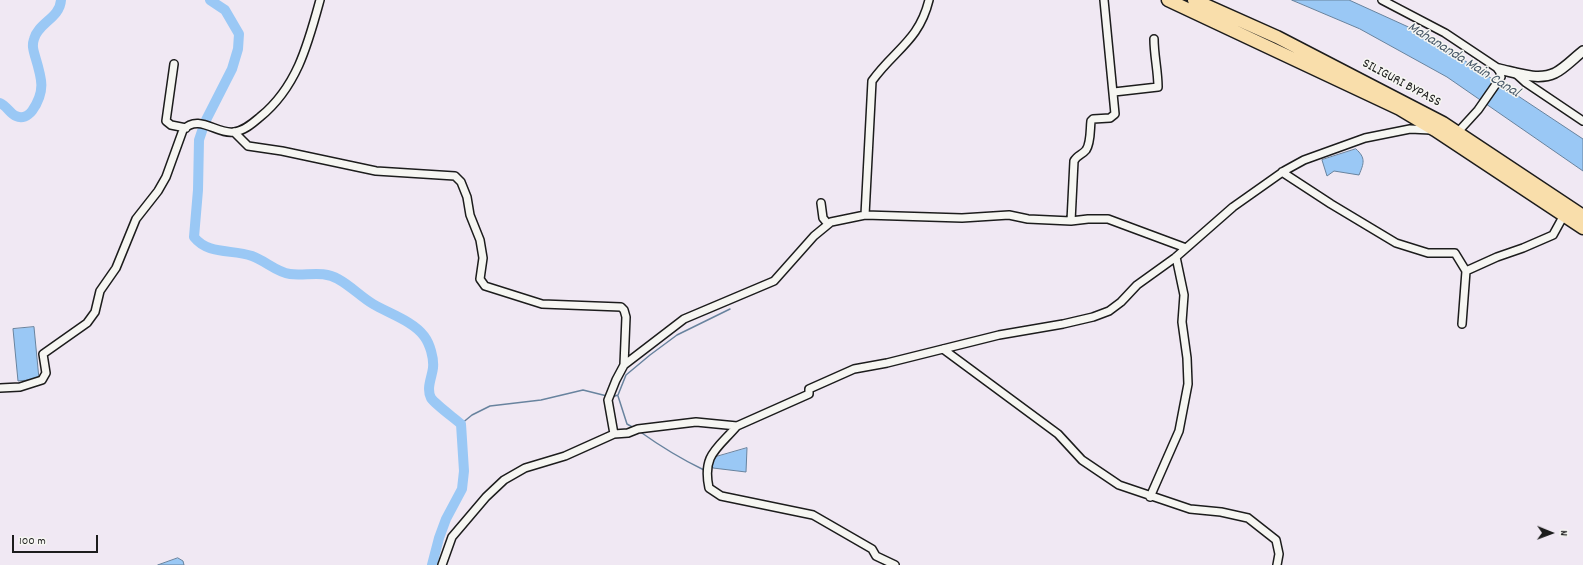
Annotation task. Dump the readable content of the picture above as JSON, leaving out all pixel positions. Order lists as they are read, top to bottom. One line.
{"streets":{"highway":["SILIGURI BYPASS"]},"water":["Mahananda Main Canal"],"scale_bar":"100 m","north":"right"}
